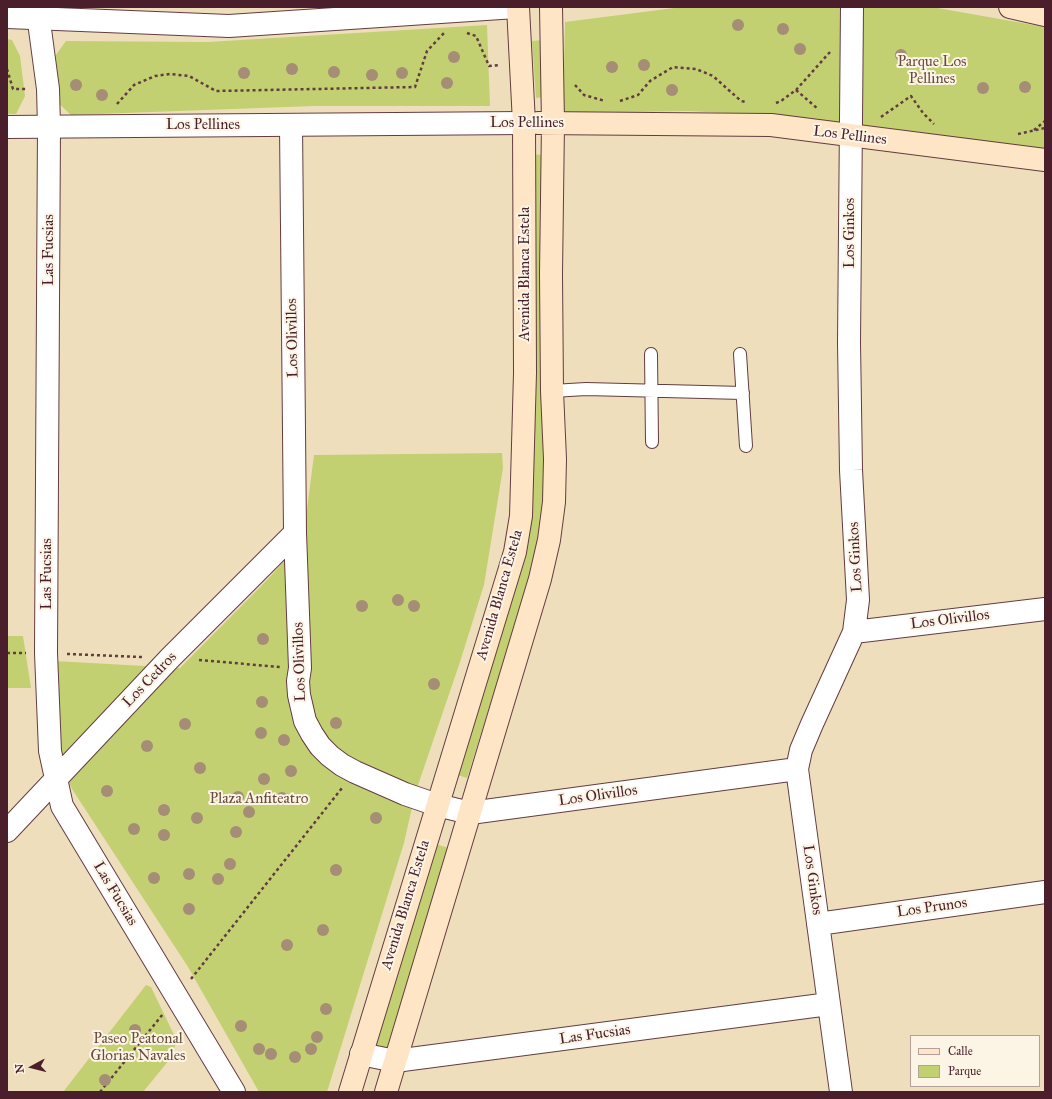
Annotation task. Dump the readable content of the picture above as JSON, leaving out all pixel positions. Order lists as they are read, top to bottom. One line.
{"streets":{"main road":["Los Pellines","Avenida Blanca Estela"],"street":["Los Ginkos","Las Fucsias","Los Olivillos","Los Cedros","Los Prunos"]},"crossings":[["Los Pellines","Los Ginkos"],["Los Pellines","Las Fucsias"],["Los Pellines","Avenida Blanca Estela"],["Los Pellines","Los Olivillos"],["Los Ginkos","Las Fucsias"],["Los Ginkos","Los Olivillos"],["Los Ginkos","Los Prunos"],["Las Fucsias","Avenida Blanca Estela"],["Las Fucsias","Los Cedros"],["Avenida Blanca Estela","Los Olivillos"],["Los Olivillos","Los Cedros"]],"parks":["Parque Los Pellines","Plaza Anfiteatro","Paseo Peatonal Glorias Navales"],"legend":["Calle","Parque"],"north":"left"}
